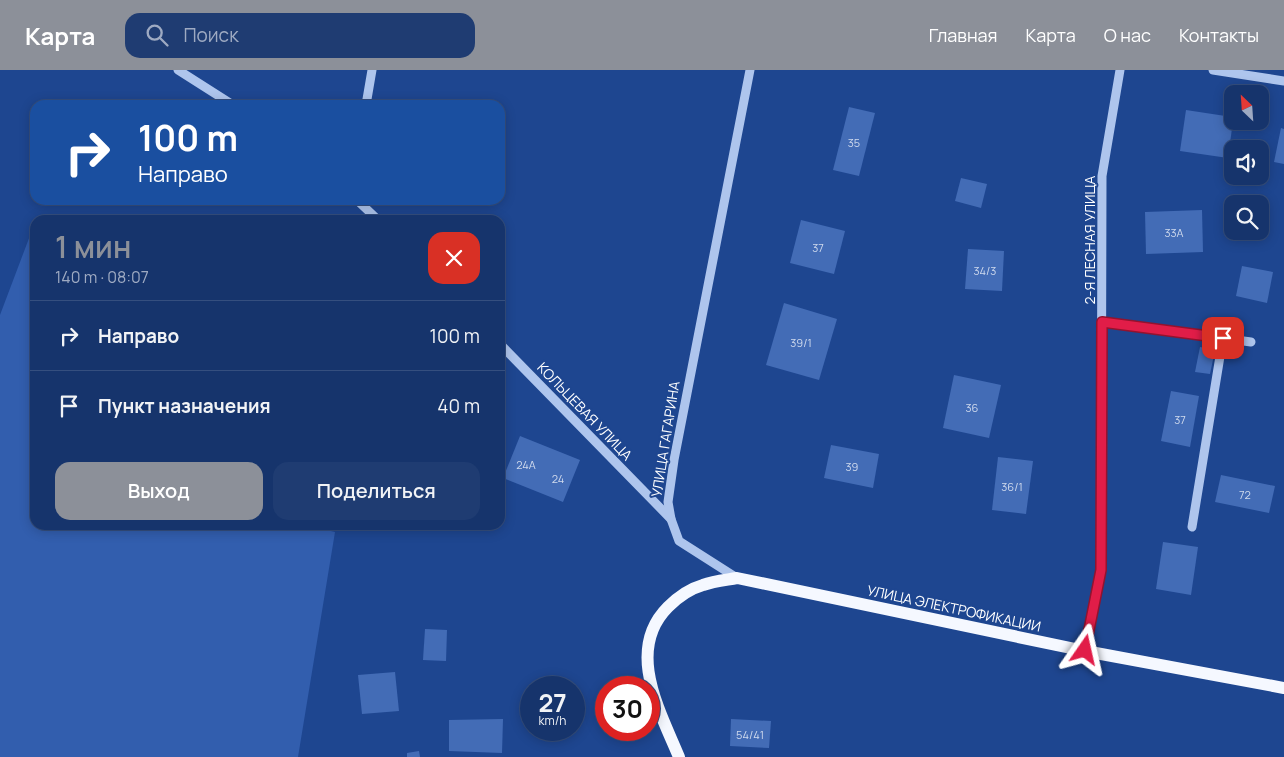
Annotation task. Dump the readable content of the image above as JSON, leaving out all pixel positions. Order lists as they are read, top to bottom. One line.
{"streets":{"main road":["УЛИЦА ЭЛЕКТРОФИКАЦИИ"],"street":["2-Я ЛЕСНАЯ УЛИЦА","КОЛЬЦЕВАЯ УЛИЦА","УЛИЦА ГАГАРИНА"]},"crossings":[["2-Я ЛЕСНАЯ УЛИЦА","УЛИЦА ЭЛЕКТРОФИКАЦИИ"],["КОЛЬЦЕВАЯ УЛИЦА","УЛИЦА ГАГАРИНА"],["УЛИЦА ГАГАРИНА","УЛИЦА ЭЛЕКТРОФИКАЦИИ"]],"house_numbers":["35","33А","37","34/3","39/1","36","37","24А","39","24","36/1","72","54/41"],"north":"top left","page":{"header":"Карта","search":"Поиск","nav":["Главная","Карта","О нас","Контакты"],"turn":["100 m","Направо"],"heading":["1 мин","140 m · 08:07"],"list":[{"name":"Направо","value":"100 m"},{"name":"Пункт назначения","value":"40 m"}],"buttons":["Выход","Поделиться"],"speed":"27 km/h","limit":"30"}}
